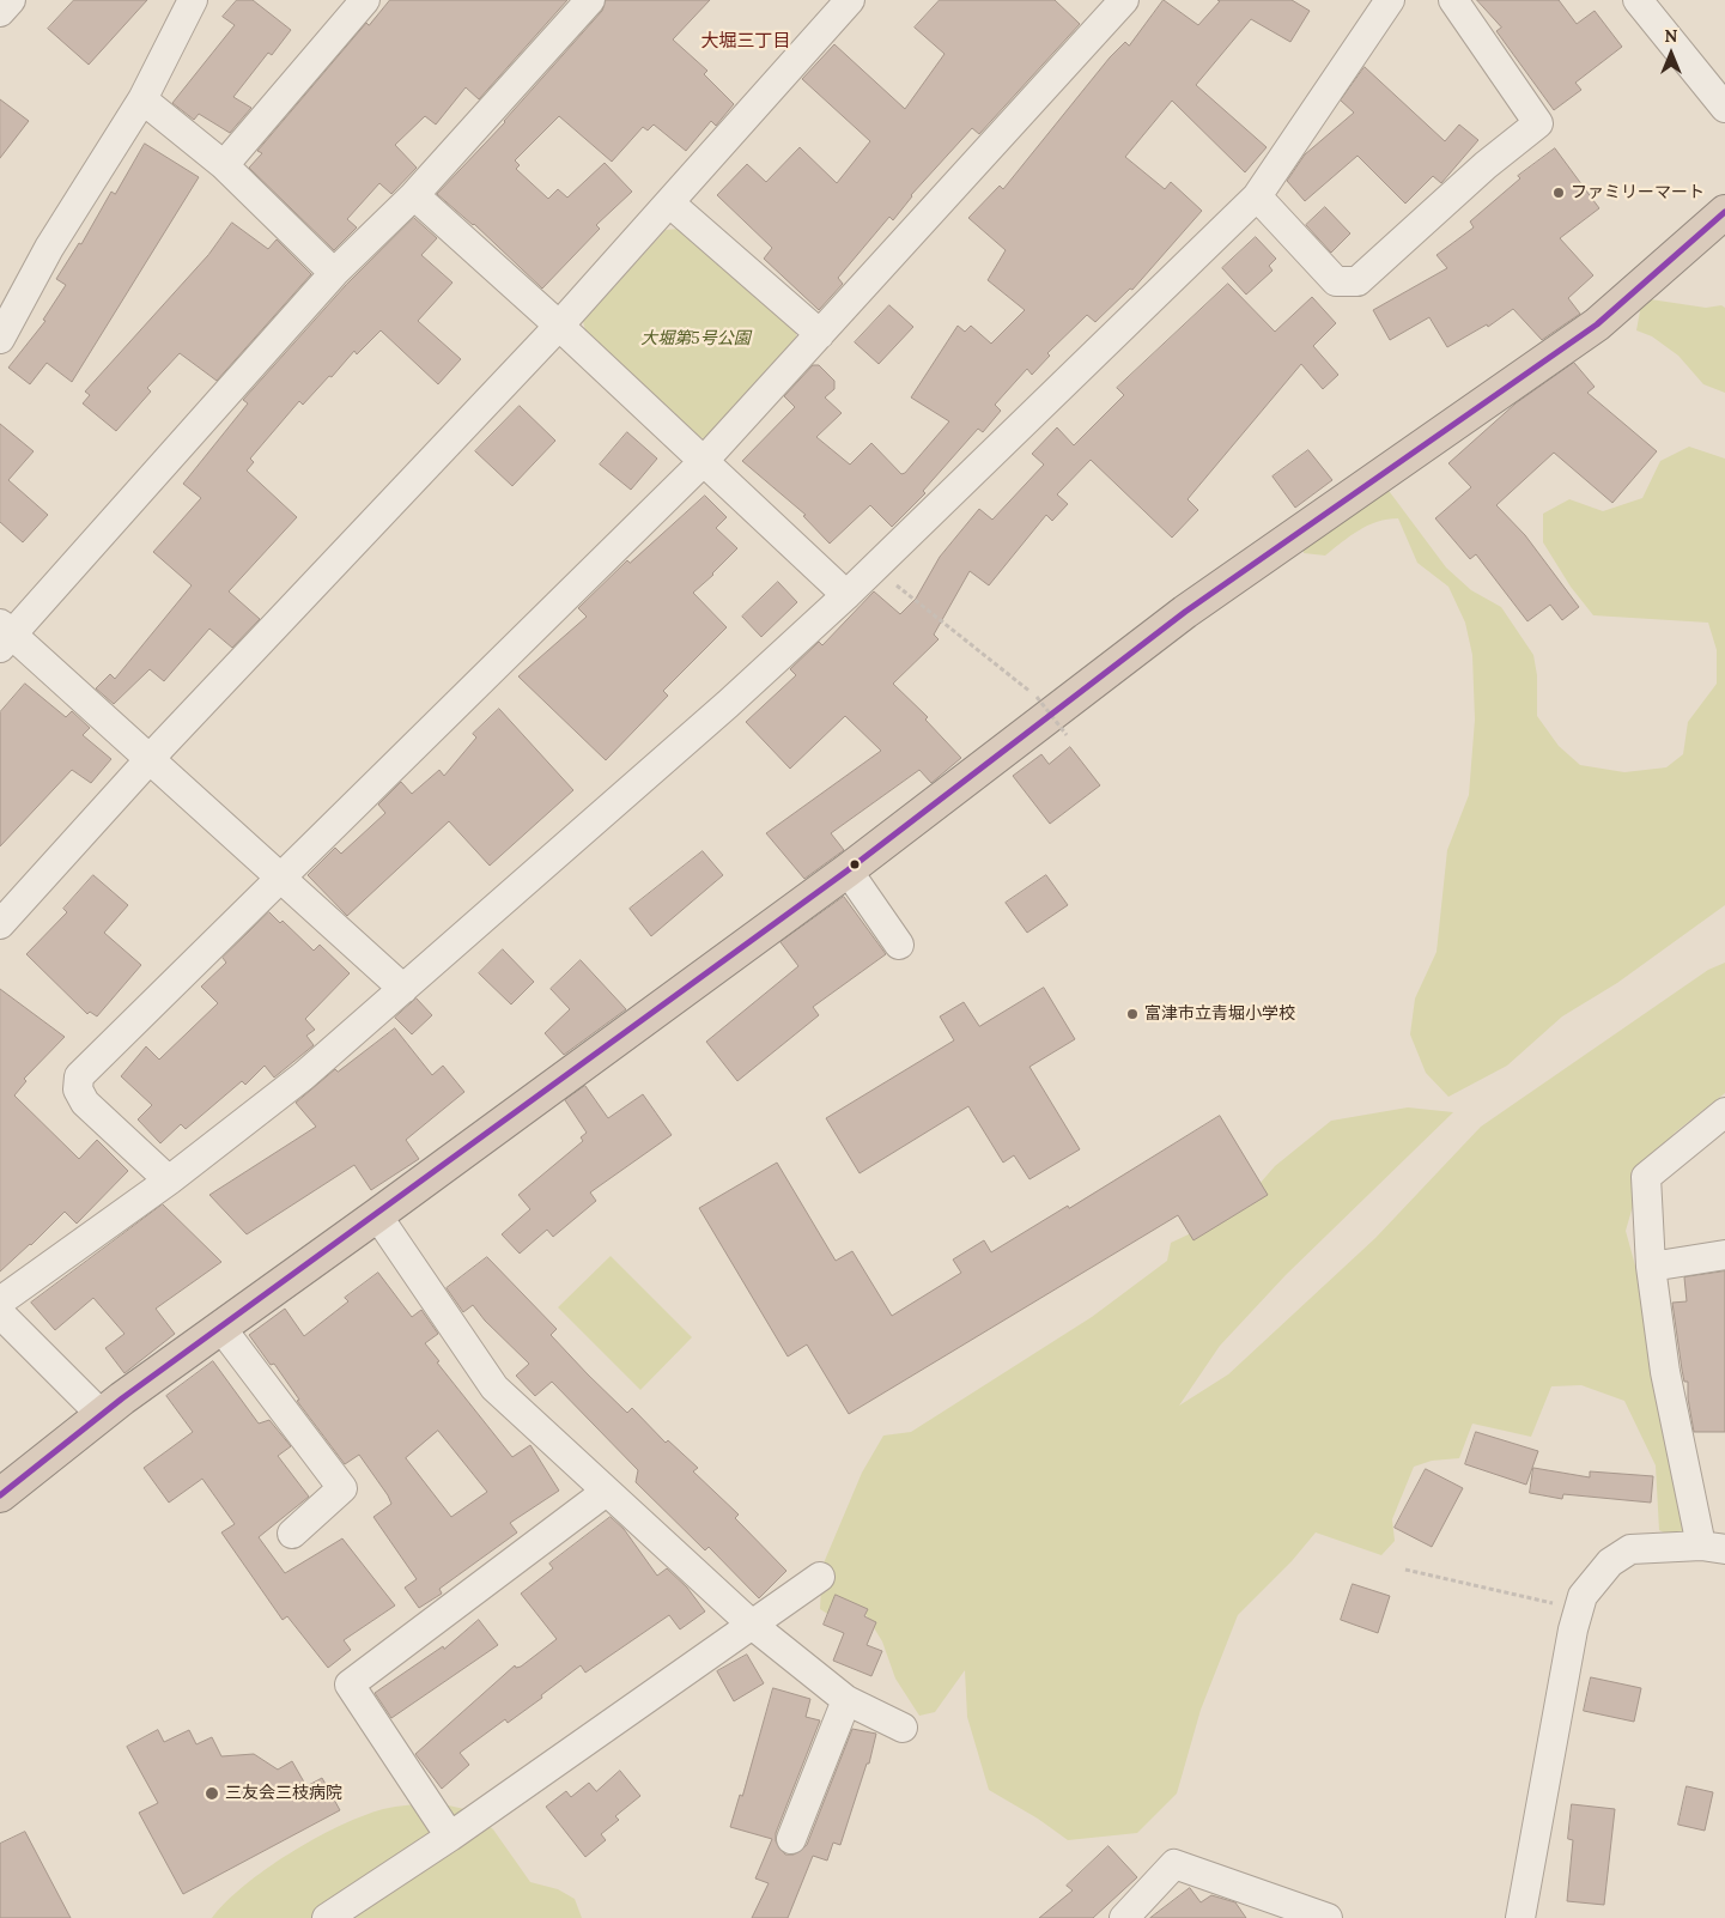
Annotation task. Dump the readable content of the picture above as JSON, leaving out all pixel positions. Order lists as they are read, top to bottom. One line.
{"districts":["大堀三丁目"],"parks":["大堀第5号公園"],"places":["ファミリーマート","富津市立青堀小学校","三友会三枝病院"],"north":"top"}
